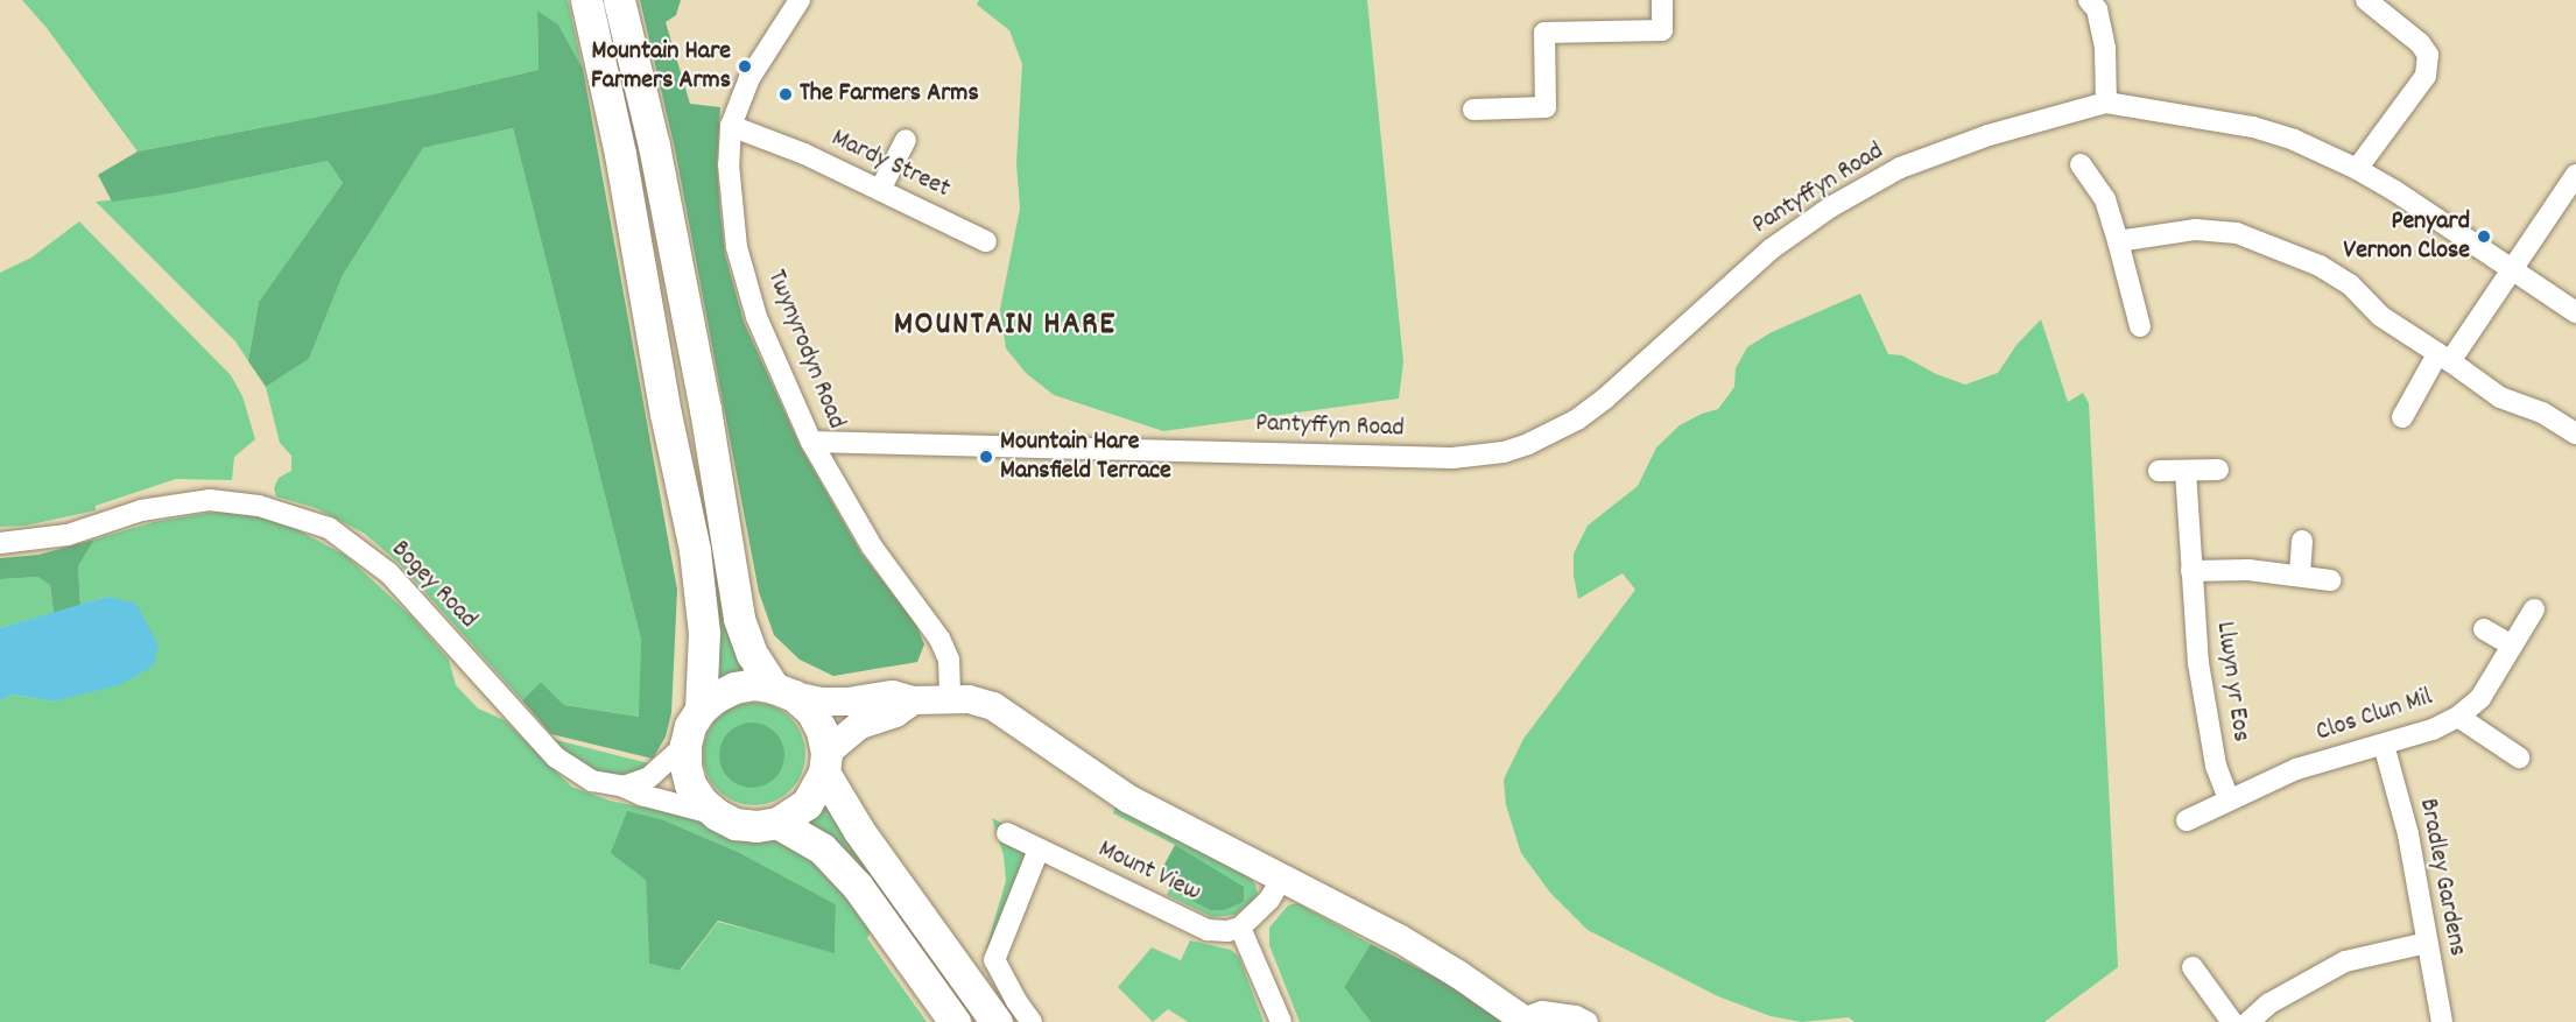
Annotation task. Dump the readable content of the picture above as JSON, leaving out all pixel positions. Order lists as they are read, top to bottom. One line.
{"streets":{"street":["Mardy Street","Pantyffyn Road","Twynyrodyn Road","Bogey Road","Llwyn yr Eos","Clos Clun Mil","Mount View","Bradley Gardens"]},"crossings":[["Mardy Street","Twynyrodyn Road"],["Pantyffyn Road","Twynyrodyn Road"],["Llwyn yr Eos","Clos Clun Mil"],["Clos Clun Mil","Bradley Gardens"]],"districts":["MOUNTAIN HARE"],"places":["Mountain Hare Farmers Arms","The Farmers Arms","Penyard Vernon Close","Mountain Hare Mansfield Terrace"]}
